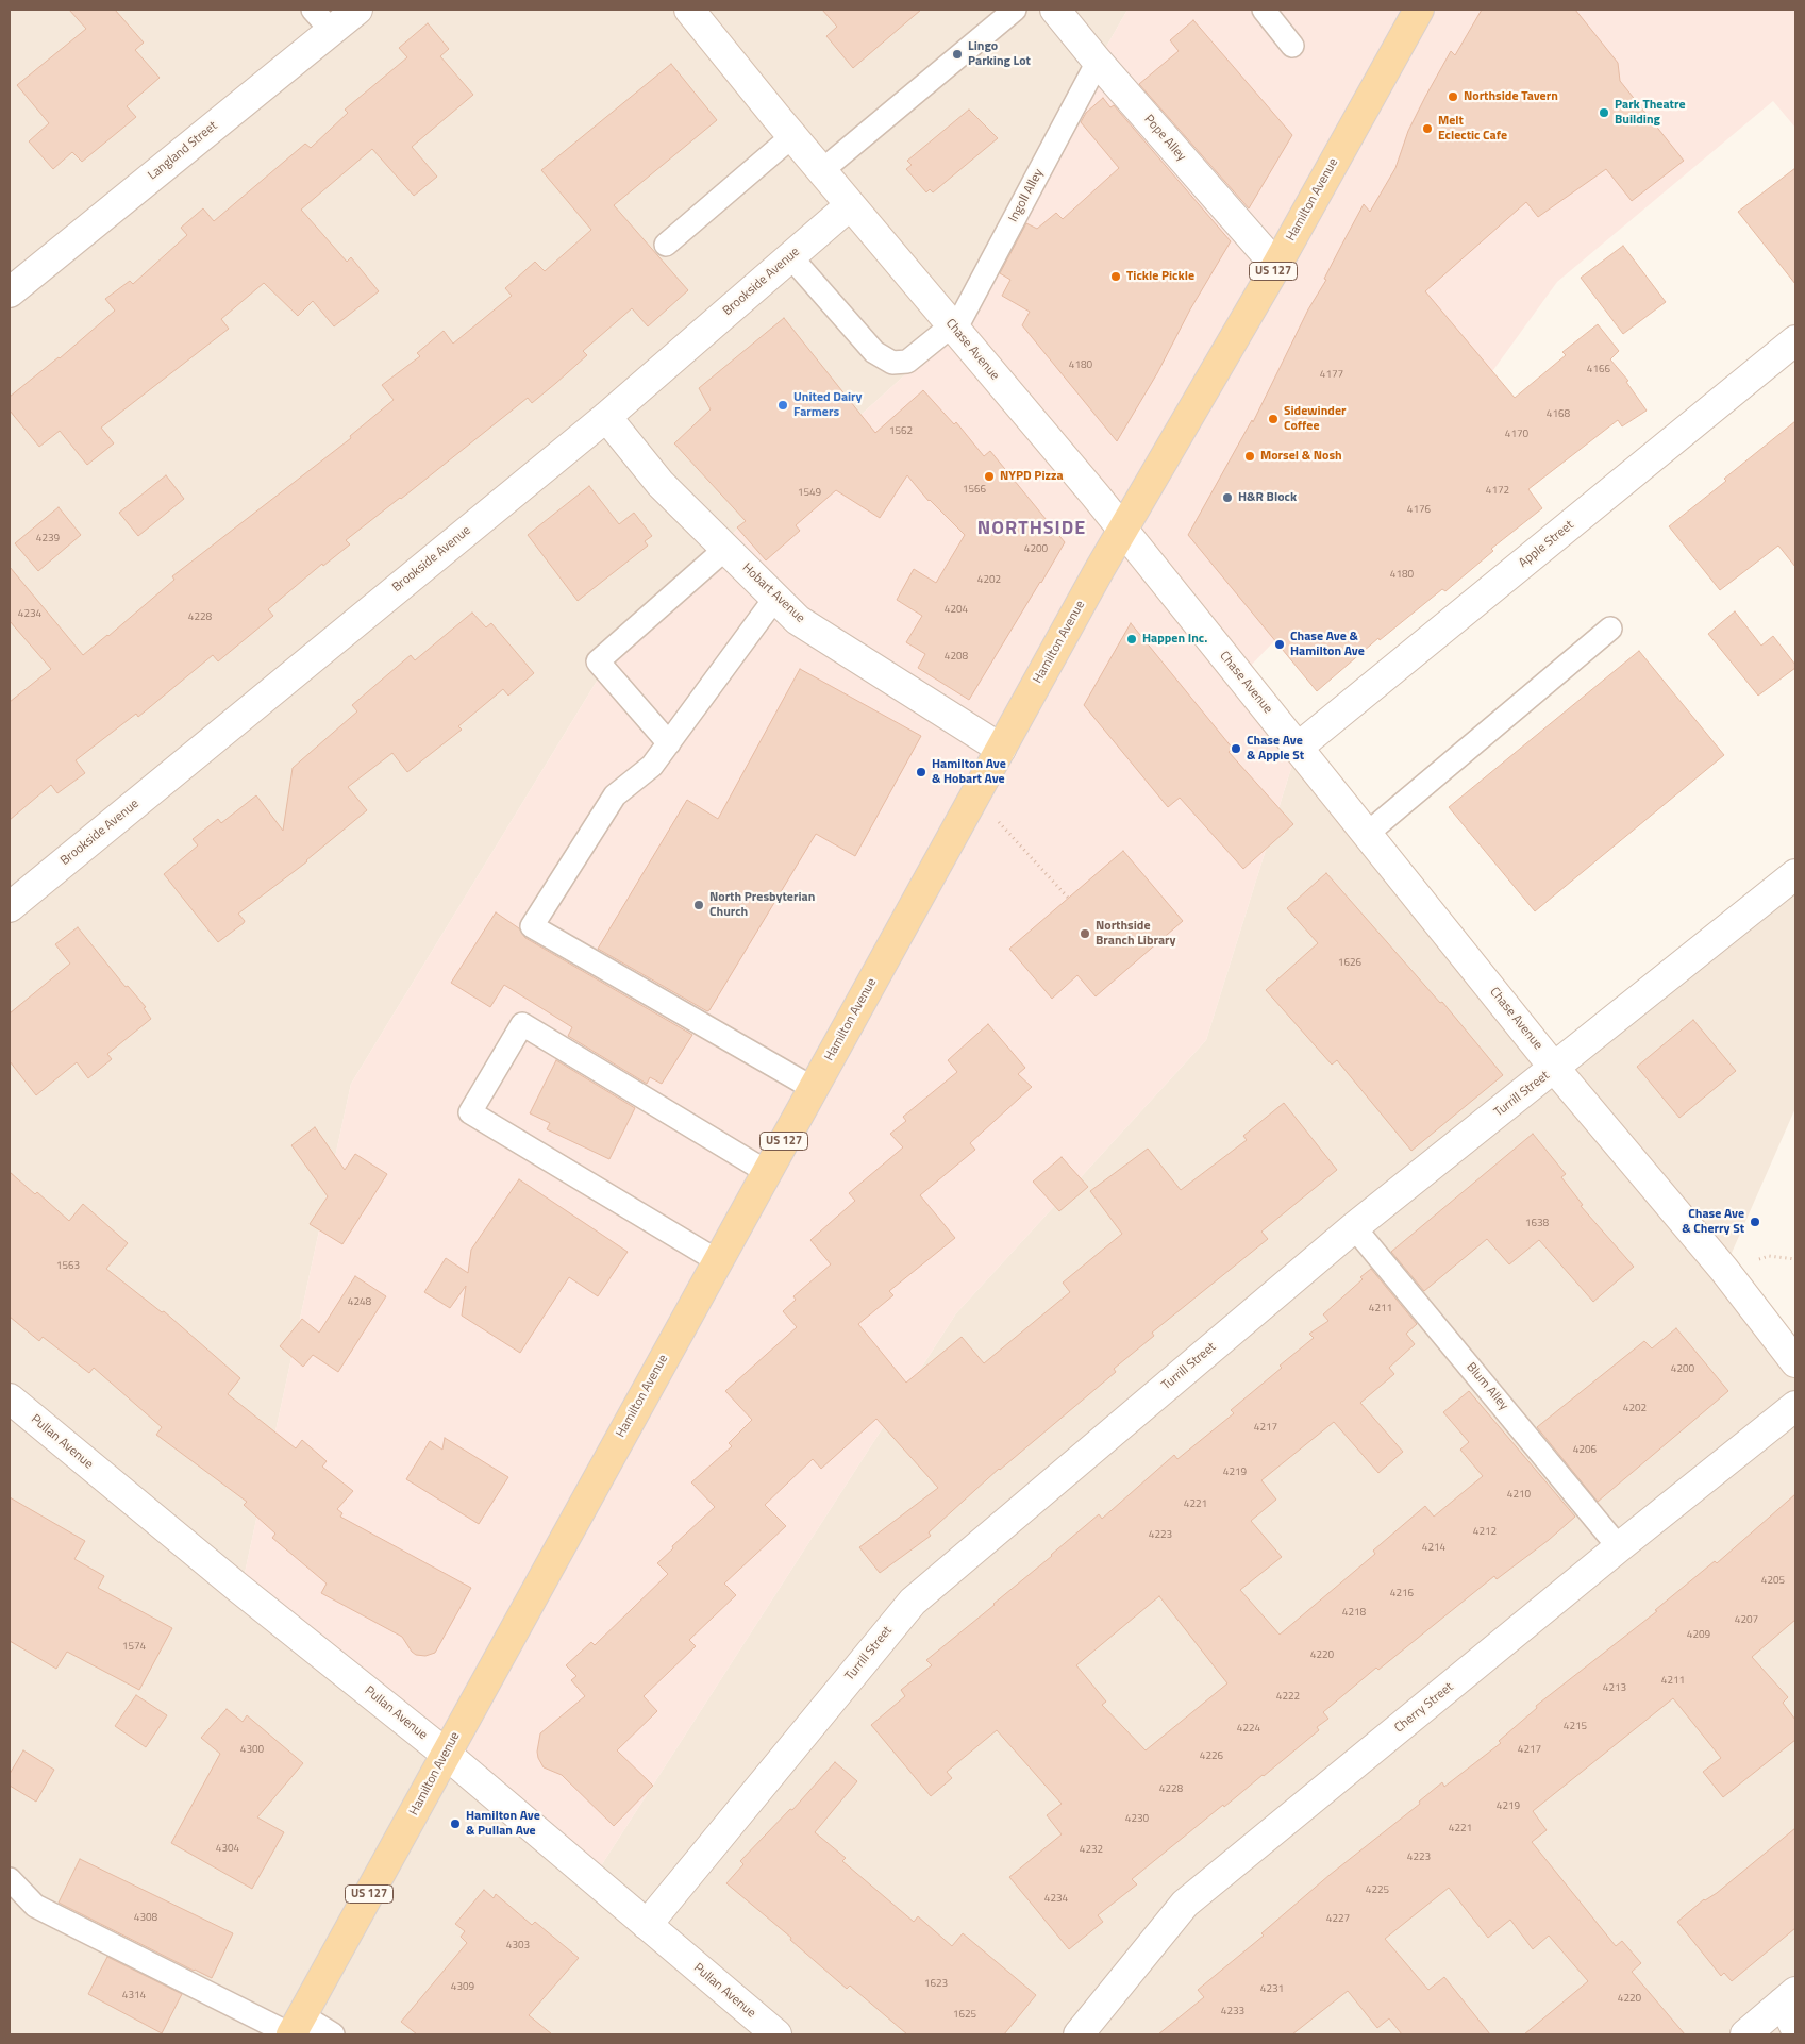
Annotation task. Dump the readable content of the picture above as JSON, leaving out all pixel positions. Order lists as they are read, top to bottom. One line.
{"streets":{"main road":["Hamilton Avenue","US 127"],"street":["Pope Alley","Langland Street","Brookside Avenue","Chase Avenue","Apple Street","Hobart Avenue","Turrill Street","Pullan Avenue","Cherry Street"],"lane":["Ingoll Alley","Blum Alley"]},"crossings":[["Pope Alley","Ingoll Alley"],["Pope Alley","Hamilton Avenue"],["Ingoll Alley","Chase Avenue"],["Hamilton Avenue","Chase Avenue"],["Hamilton Avenue","Hobart Avenue"],["Hamilton Avenue","Pullan Avenue"],["Brookside Avenue","Chase Avenue"],["Brookside Avenue","Hobart Avenue"],["Chase Avenue","Apple Street"],["Chase Avenue","Turrill Street"],["Turrill Street","Blum Alley"],["Turrill Street","Pullan Avenue"],["Blum Alley","Cherry Street"]],"districts":["NORTHSIDE"],"places":["Lingo Parking Lot","Northside Tavern","Park Theatre Building","Melt Eclectic Cafe","Tickle Pickle","United Dairy Farmers","Sidewinder Coffee","Morsel & Nosh","NYPD Pizza","H&R Block","Happen Inc.","Chase Ave & Hamilton Ave","Chase Ave & Apple St","Hamilton Ave & Hobart Ave","North Presbyterian Church","Northside Branch Library","Chase Ave & Cherry St","Hamilton Ave & Pullan Ave"],"house_numbers":["4180","4166","4177","4168","1562","4170","1566","4172","1549","4176","4239","4200","4180","4202","4204","4234","4228","4208","1626","1638","1563","4248","4211","4200","4202","4217","4206","4219","4210","4221","4212","4223","4214","4205","4216","4218","4207","4209","1574","4220","4211","4213","4222","4215","4224","4300","4217","4226","4228","4219","4230","4221","4304","4232","4223","4225","4234","4308","4227","4303","1623","4309","4231","4314","4220","4233","1625"]}
